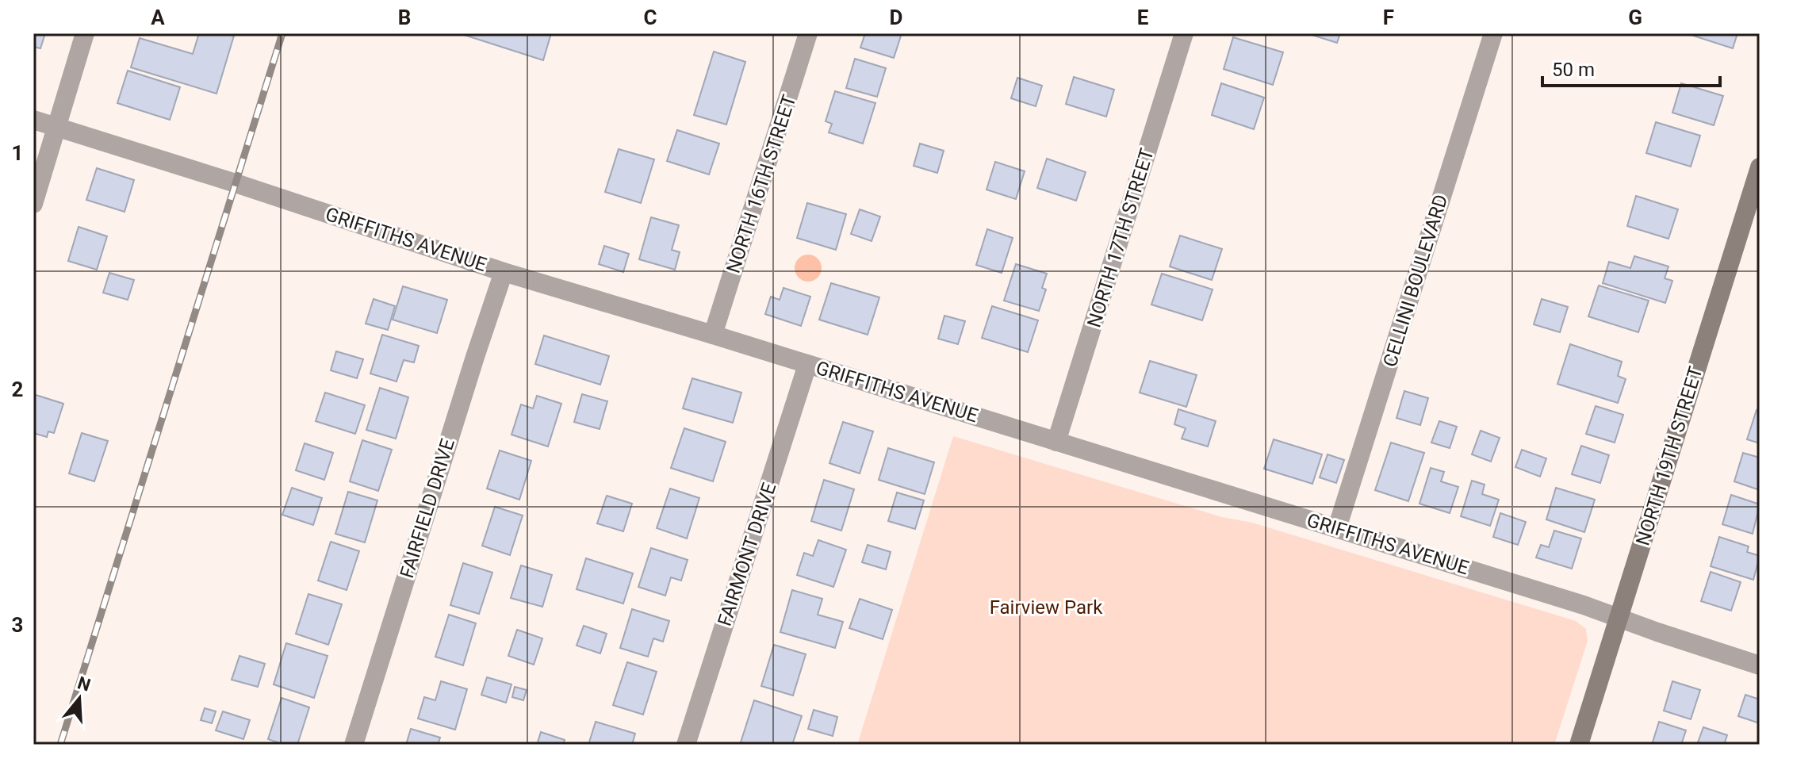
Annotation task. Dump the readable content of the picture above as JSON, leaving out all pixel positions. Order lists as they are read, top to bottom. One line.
{"streets":{"street":["NORTH 16TH STREET","NORTH 17TH STREET","GRIFFITHS AVENUE","CELLINI BOULEVARD","NORTH 19TH STREET","FAIRFIELD DRIVE","FAIRMONT DRIVE"]},"crossings":[["NORTH 16TH STREET","GRIFFITHS AVENUE"],["NORTH 17TH STREET","GRIFFITHS AVENUE"],["GRIFFITHS AVENUE","CELLINI BOULEVARD"],["GRIFFITHS AVENUE","NORTH 19TH STREET"],["GRIFFITHS AVENUE","FAIRFIELD DRIVE"],["GRIFFITHS AVENUE","FAIRMONT DRIVE"]],"parks":["Fairview Park"],"scale_bar":"50 m","north":"top","grid":{"columns":["A","B","C","D","E","F","G"],"rows":["1","2","3"]}}
